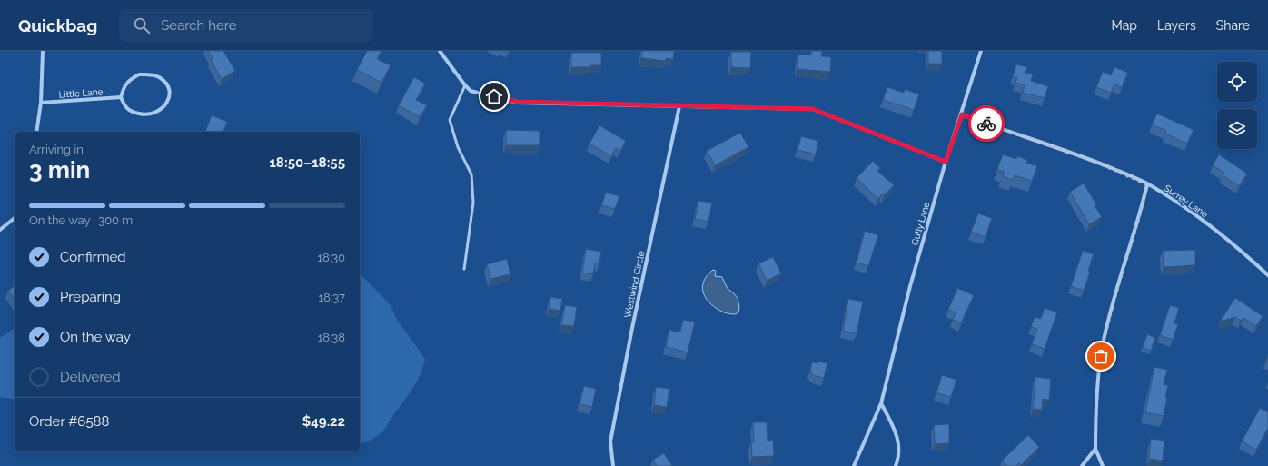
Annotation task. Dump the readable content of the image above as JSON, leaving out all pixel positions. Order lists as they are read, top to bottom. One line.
{"streets":{"street":["Little Lane","Surrey Lane","Gully Lane","Westwind Circle"]},"crossings":[["Surrey Lane","Gully Lane"]],"page":{"header":"Quickbag","search":"Search here","nav":["Map","Layers","Share"],"heading":["3 min","Arriving in","18:50–18:55"],"panel":["Order #6588","$49.22"],"bar":"On the way · 300 m","list":[["Confirmed","18:30"],["Preparing","18:37"],["On the way","18:38"],"Delivered"]}}
